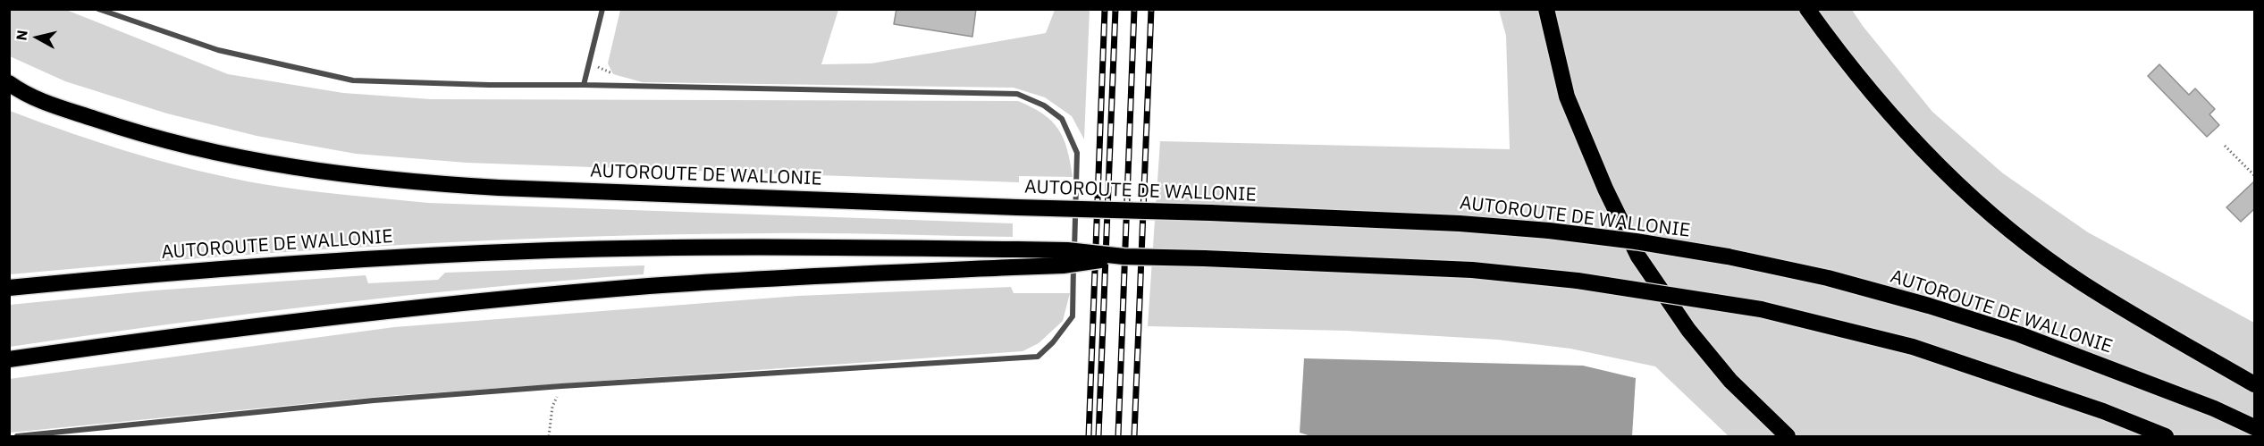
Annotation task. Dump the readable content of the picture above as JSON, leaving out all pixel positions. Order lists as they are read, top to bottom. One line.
{"streets":{"highway":["AUTOROUTE DE WALLONIE"]},"north":"left"}
